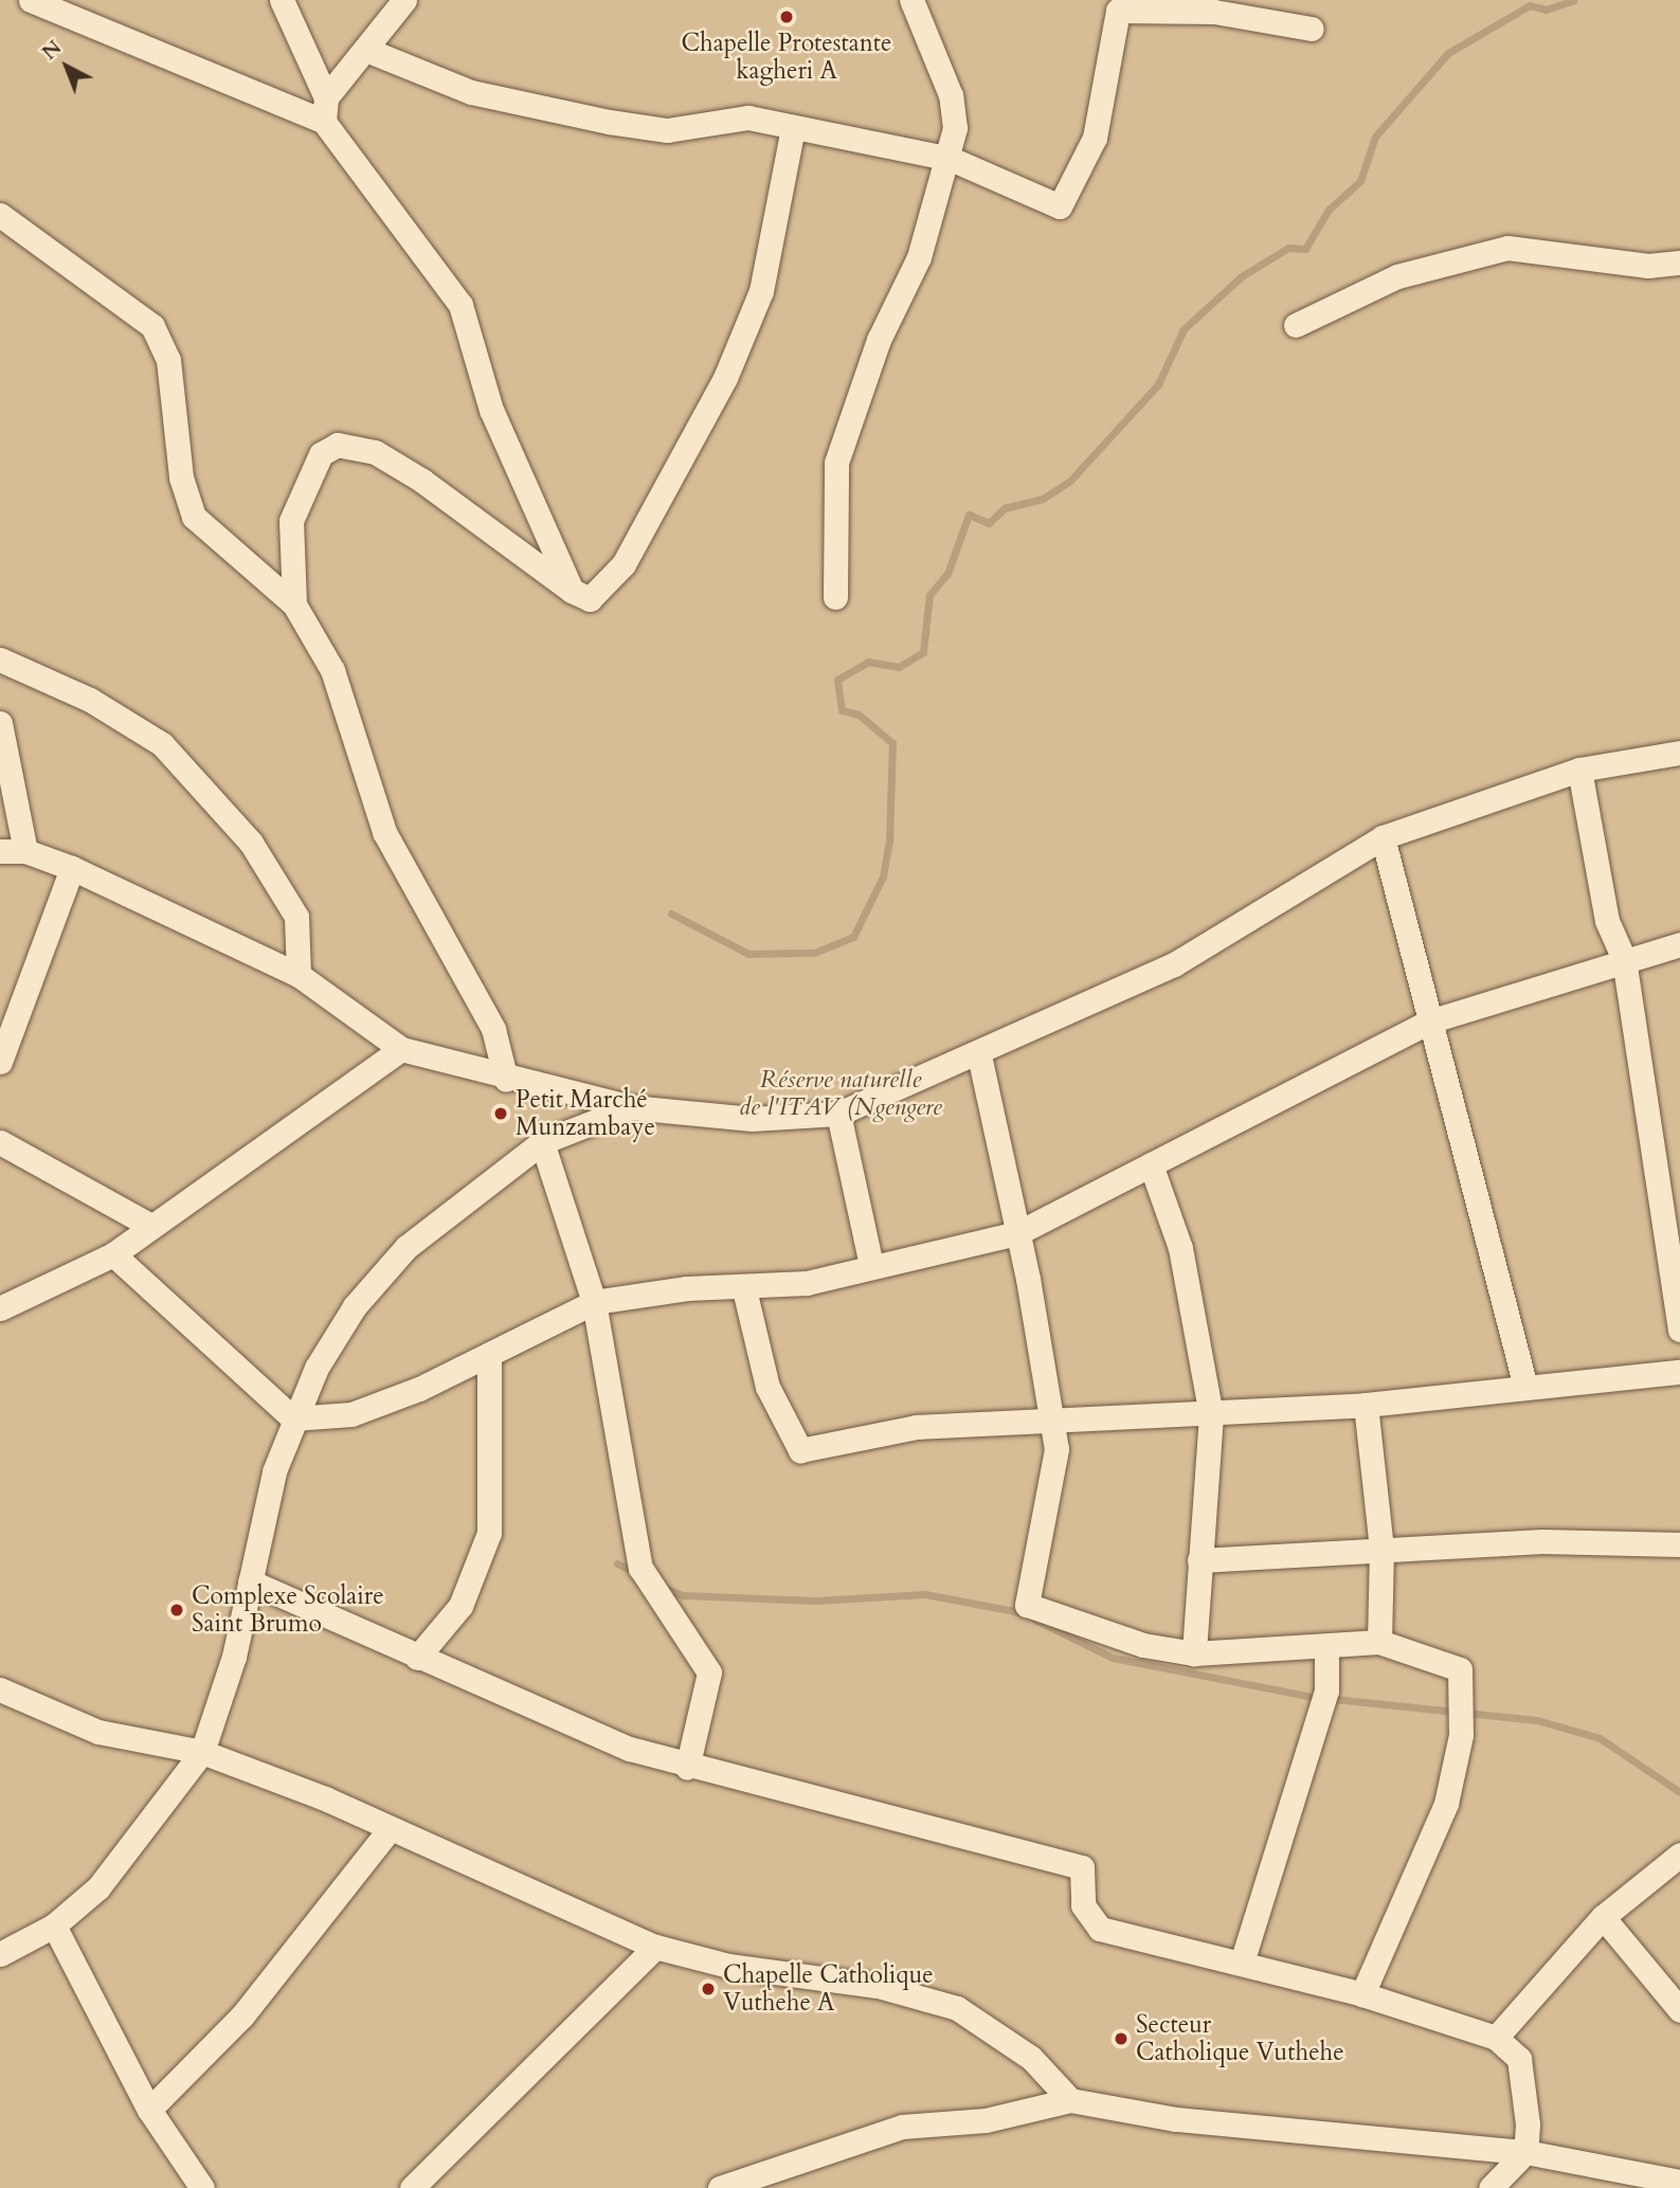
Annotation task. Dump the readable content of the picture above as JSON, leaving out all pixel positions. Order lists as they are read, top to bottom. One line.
{"parks":["Réserve naturelle de l'ITAV (Ngengere"],"places":["Chapelle Protestante kagheri A","Petit Marché Munzambaye","Complexe Scolaire Saint Brumo","Chapelle Catholique Vuthehe A","Secteur Catholique Vuthehe"],"north":"top left"}
